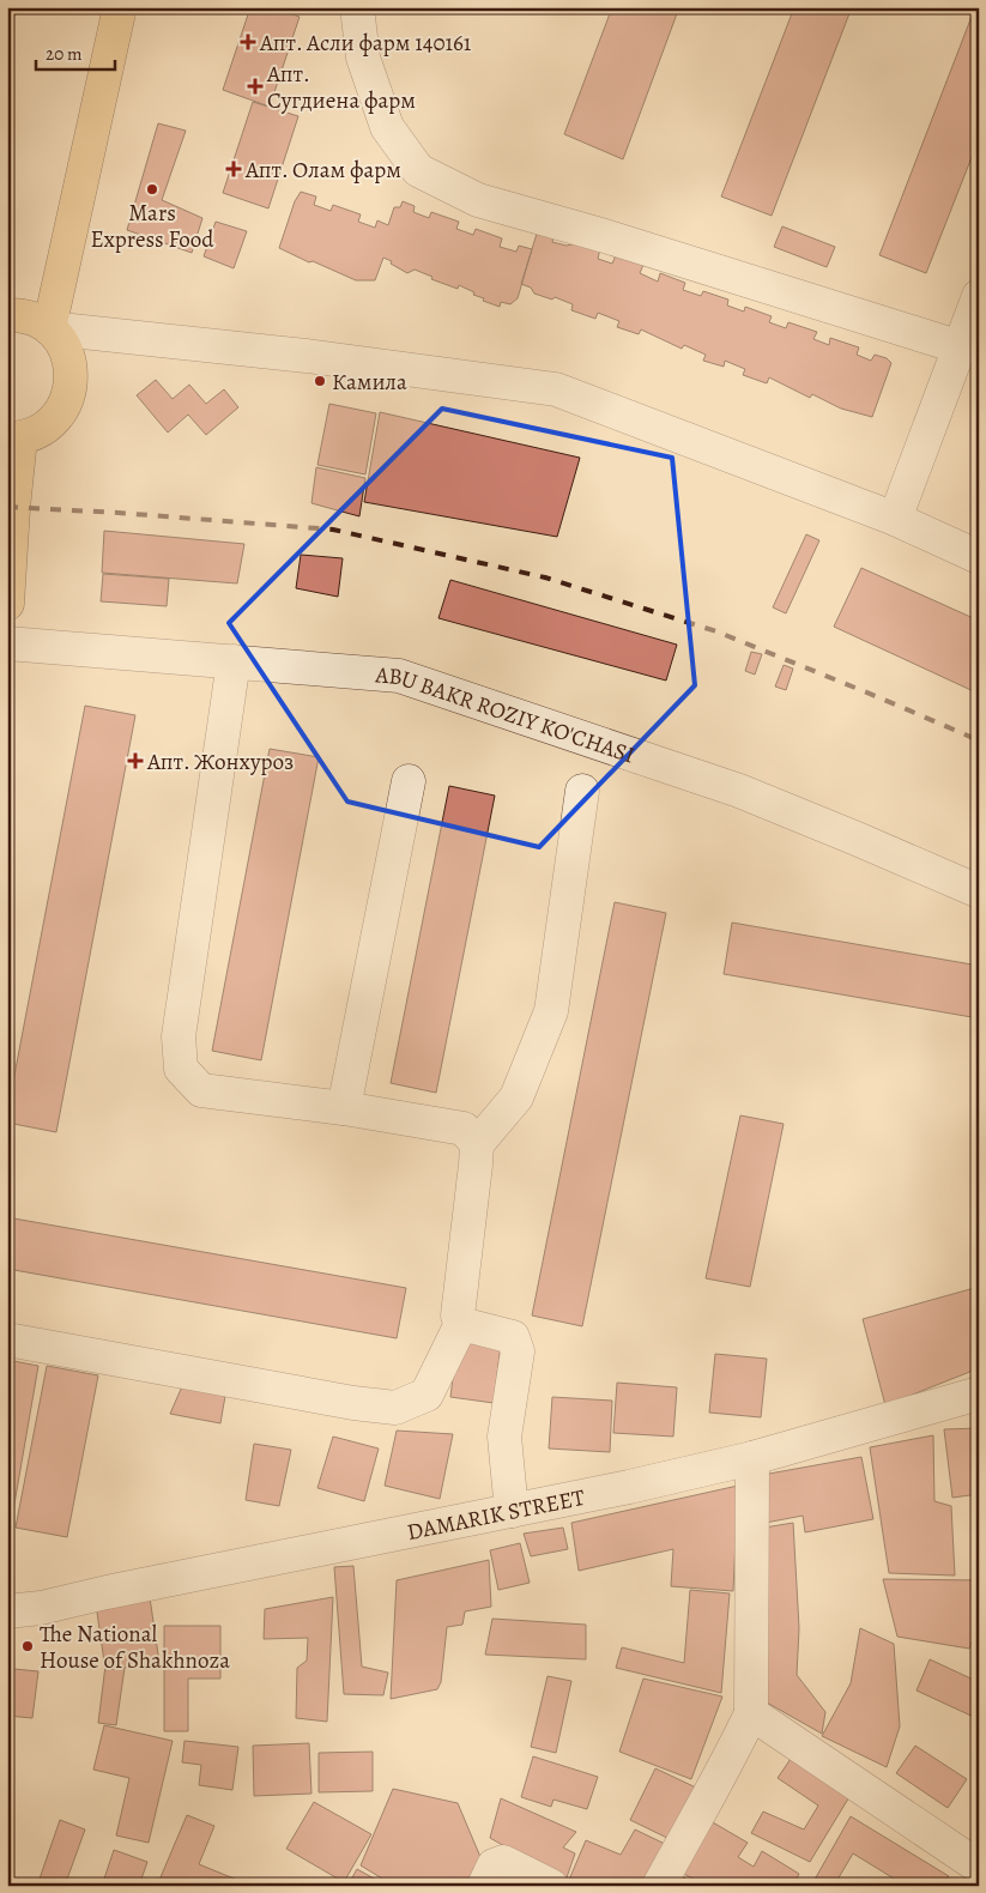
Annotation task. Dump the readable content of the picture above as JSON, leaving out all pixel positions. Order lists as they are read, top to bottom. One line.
{"streets":{"street":["ABU BAKR ROZIY KO'CHASI","DAMARIK STREET"]},"places":{"health":["Апт. Асли фарм 140161","Апт. Сугдиена фарм","Апт. Олам фарм","Апт. Жонхуроз"],"other":["Mars Express Food","Камила","The National House of Shakhnoza"]},"scale_bar":"20 m"}
